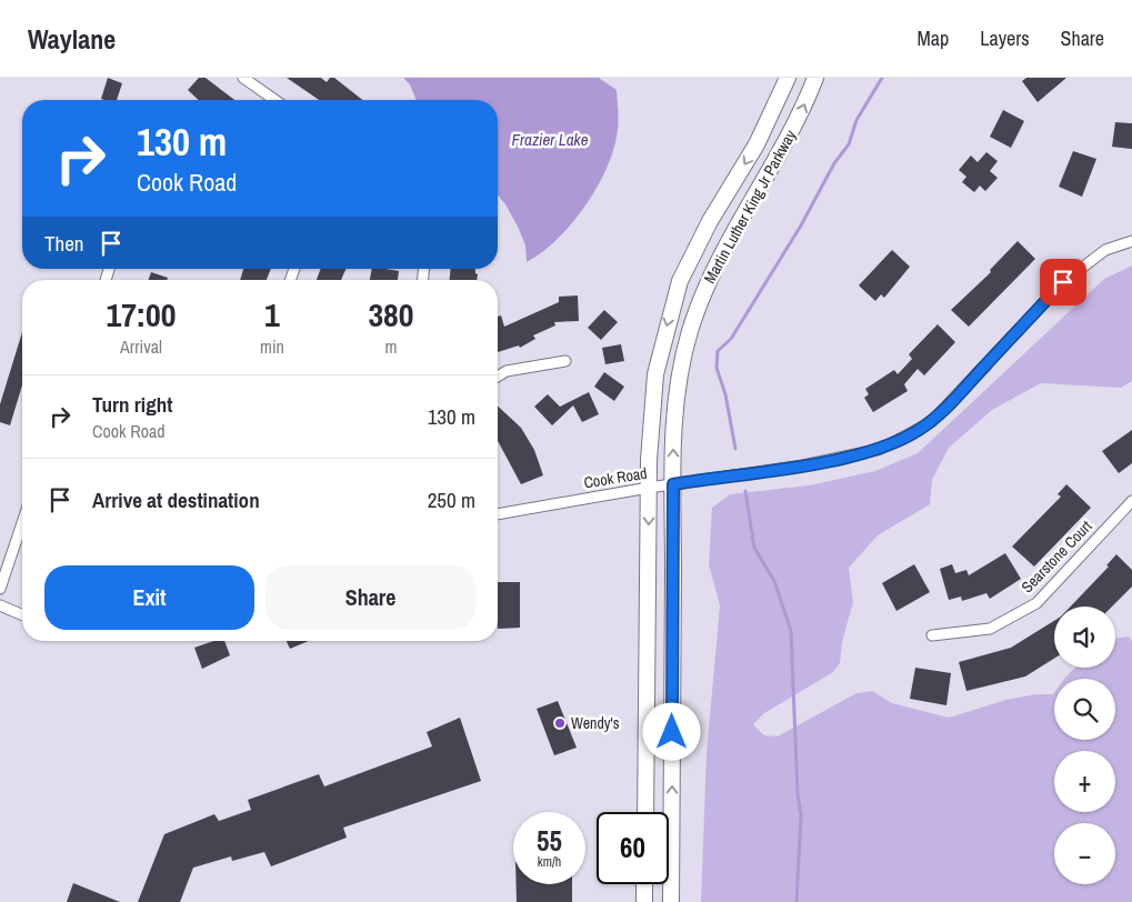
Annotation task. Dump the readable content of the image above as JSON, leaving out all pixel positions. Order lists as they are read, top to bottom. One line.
{"streets":{"main road":["Martin Luther King Jr Parkway"],"street":["Cook Road","Searstone Court"]},"crossings":[["Martin Luther King Jr Parkway","Cook Road"]],"water":["Frazier Lake"],"places":["Wendy's"],"page":{"header":"Waylane","nav":["Map","Layers","Share"],"turn":["130 m","Cook Road"],"then":"Then","eta":["17:00","Arrival","1","min","380","m"],"list":[{"name":"Turn right","note":"Cook Road","value":"130 m"},{"name":"Arrive at destination","value":"250 m"}],"buttons":["Exit","Share"],"map_buttons":["+","−"],"speed":"55 km/h","limit":"60"}}
